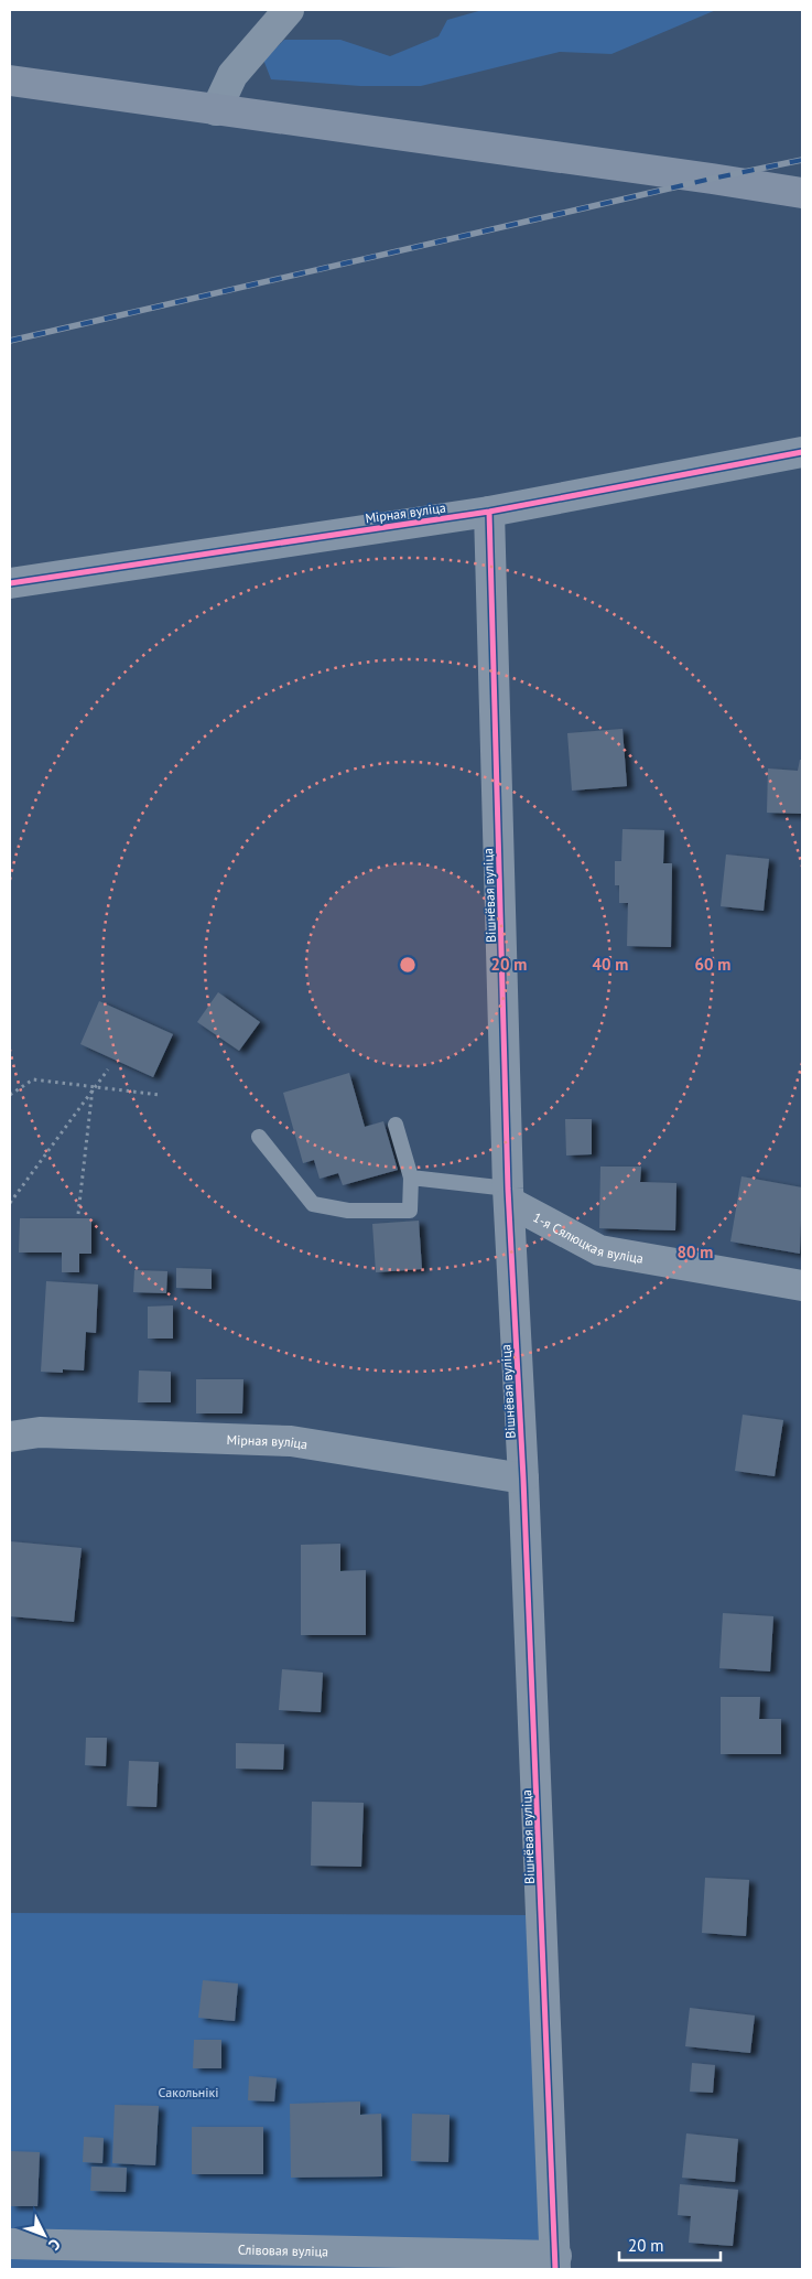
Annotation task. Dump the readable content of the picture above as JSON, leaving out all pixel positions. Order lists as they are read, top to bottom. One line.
{"streets":{"street":["Мірная вуліца","Вішнёвая вуліца","1-я Сялюцкая вуліца","Слівовая вуліца"]},"crossings":[["Мірная вуліца","Вішнёвая вуліца"],["Вішнёвая вуліца","1-я Сялюцкая вуліца"],["Вішнёвая вуліца","Слівовая вуліца"]],"parks":["Сакольнікі"],"scale_bar":"20 m","north":"bottom right","rings":["20 m","40 m","60 m","80 m"]}
